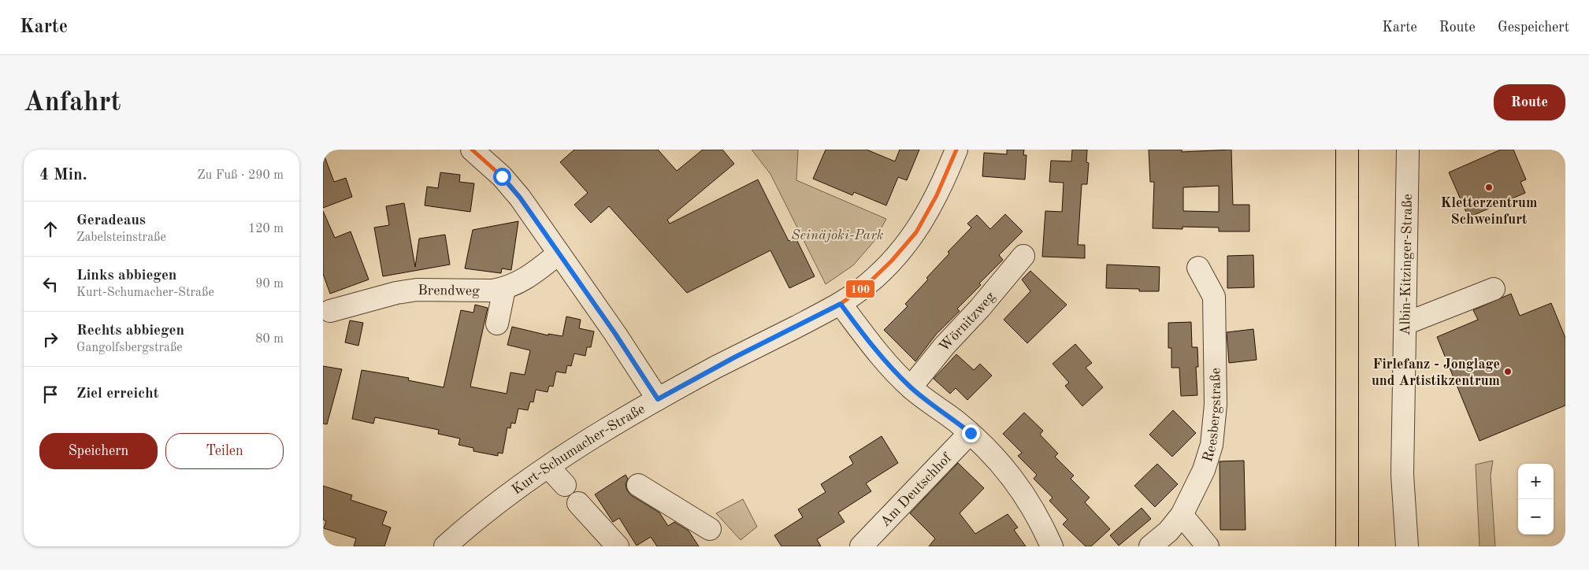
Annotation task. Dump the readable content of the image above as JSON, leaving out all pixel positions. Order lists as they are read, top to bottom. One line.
{"streets":{"street":["Albin-Kitzinger-Straße","Brendweg","Wörnitzweg","Reesbergstraße","Kurt-Schumacher-Straße","Am Deutschhof"]},"parks":["Seinäjoki-Park"],"places":["Kletterzentrum Schweinfurt","Firlefanz - Jonglage und Artistikzentrum"],"lines":["transit line 100"],"page":{"header":"Karte","nav":["Karte","Route","Gespeichert"],"buttons":["Route",["Speichern","Teilen"]],"title":"Anfahrt","heading":["4 Min.","Zu Fuß · 290 m"],"list":[["Geradeaus","Zabelsteinstraße","120 m"],["Links abbiegen","Kurt-Schumacher-Straße","90 m"],["Rechts abbiegen","Gangolfsbergstraße","80 m"],"Ziel erreicht"],"map_buttons":["+","−"]}}
